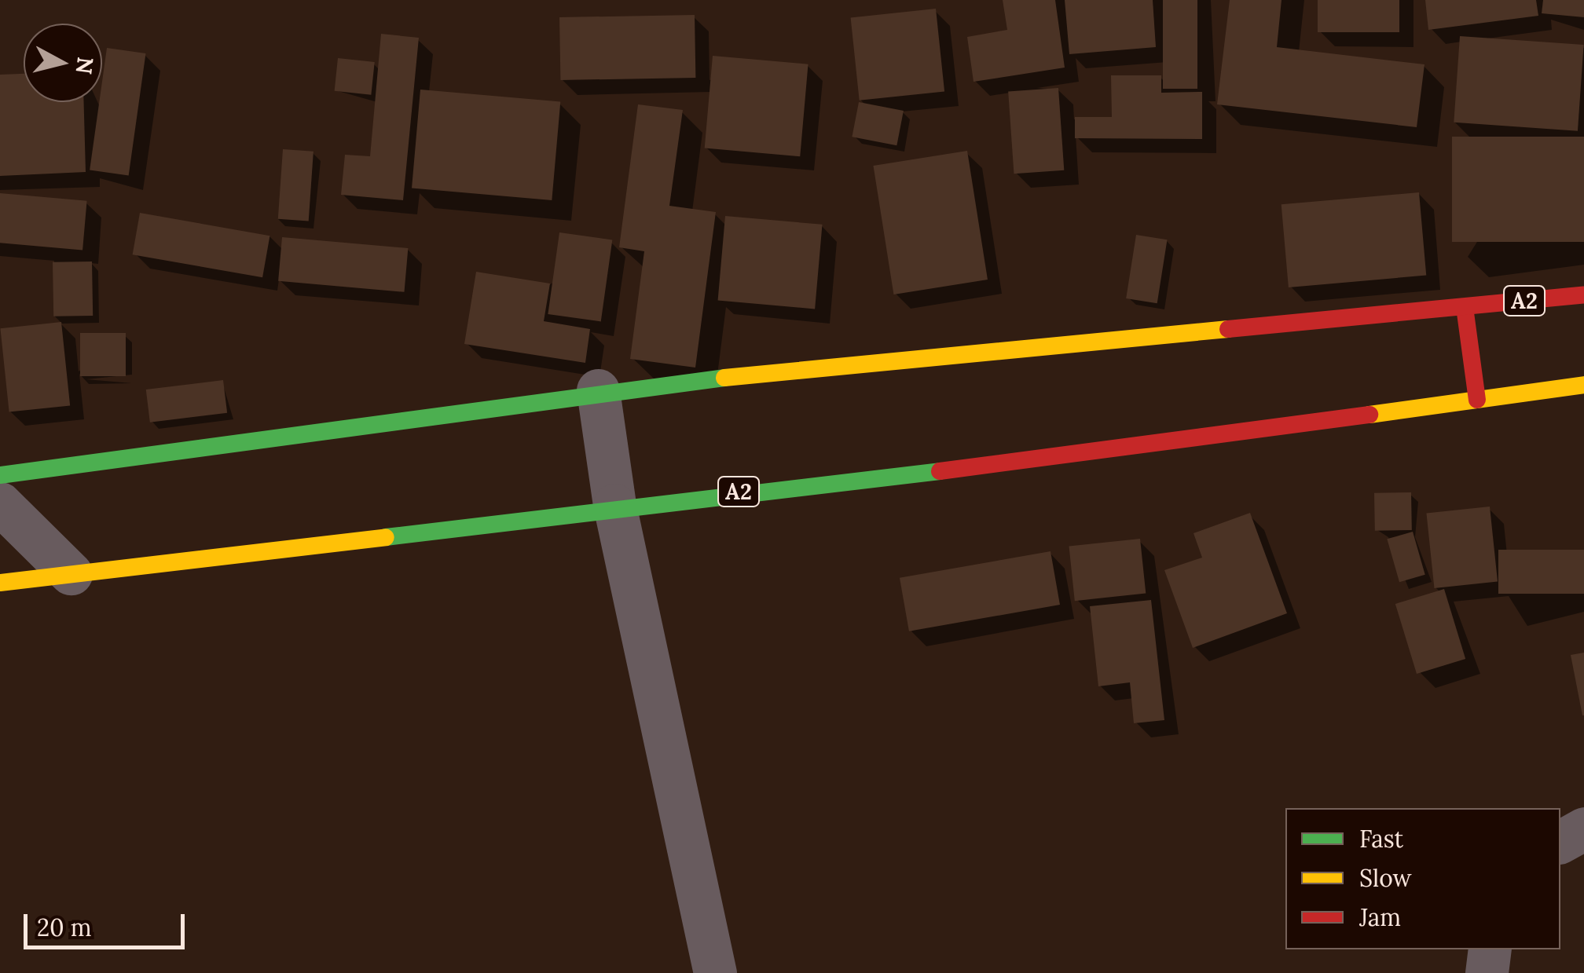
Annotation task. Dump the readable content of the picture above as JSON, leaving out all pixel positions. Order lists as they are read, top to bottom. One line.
{"streets":{"highway":["A2"]},"legend":["Fast","Slow","Jam"],"scale_bar":"20 m","north":"right"}
